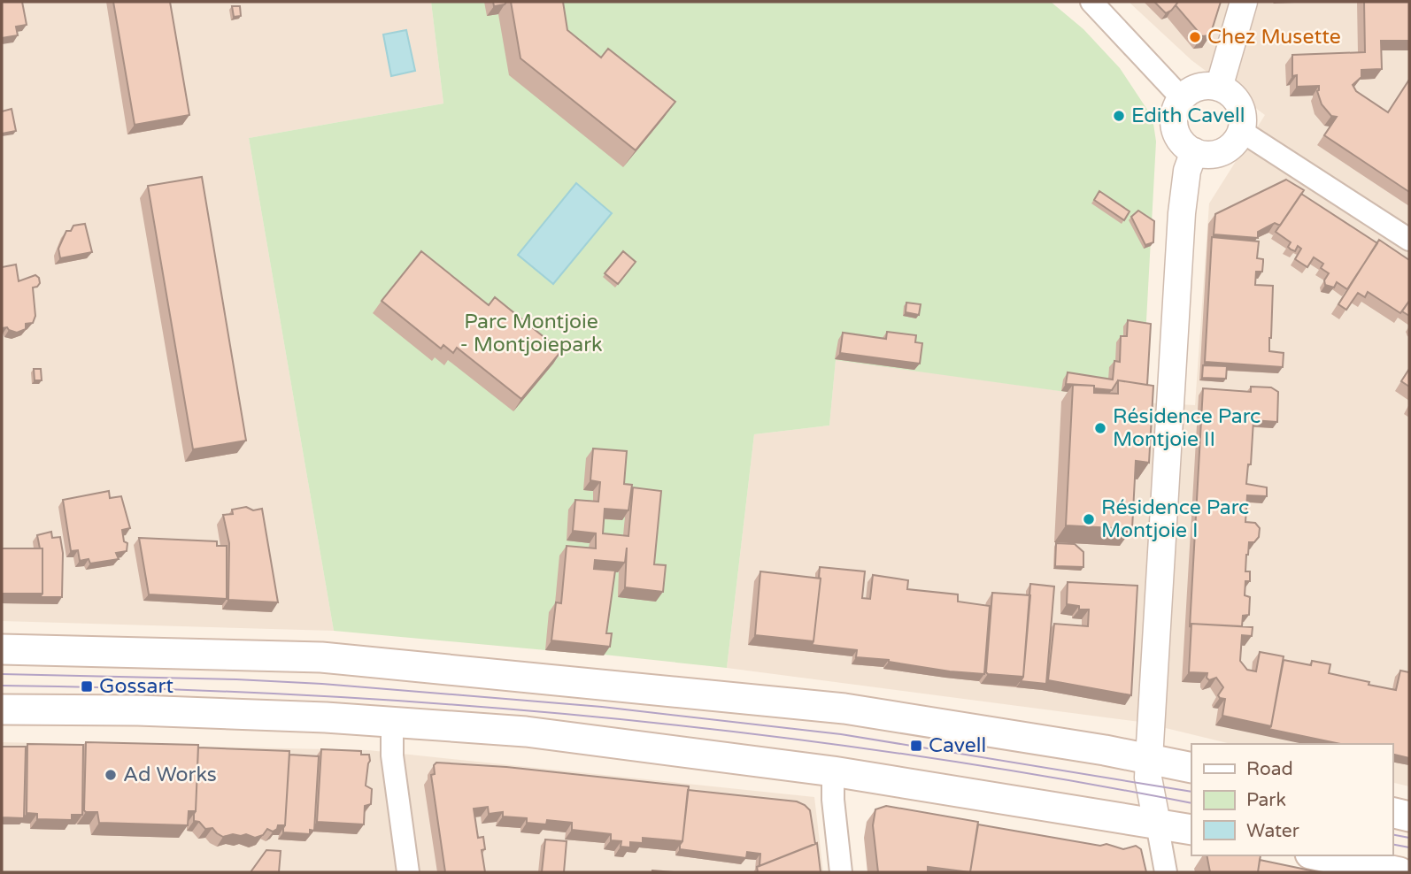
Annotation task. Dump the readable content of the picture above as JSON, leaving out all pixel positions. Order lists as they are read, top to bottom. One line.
{"parks":["Parc Montjoie - Montjoiepark"],"places":{"other":["Chez Musette","Edith Cavell","Résidence Parc Montjoie II","Résidence Parc Montjoie I","Ad Works"],"transit":["Gossart","Cavell"]},"legend":["Road","Park","Water"]}
